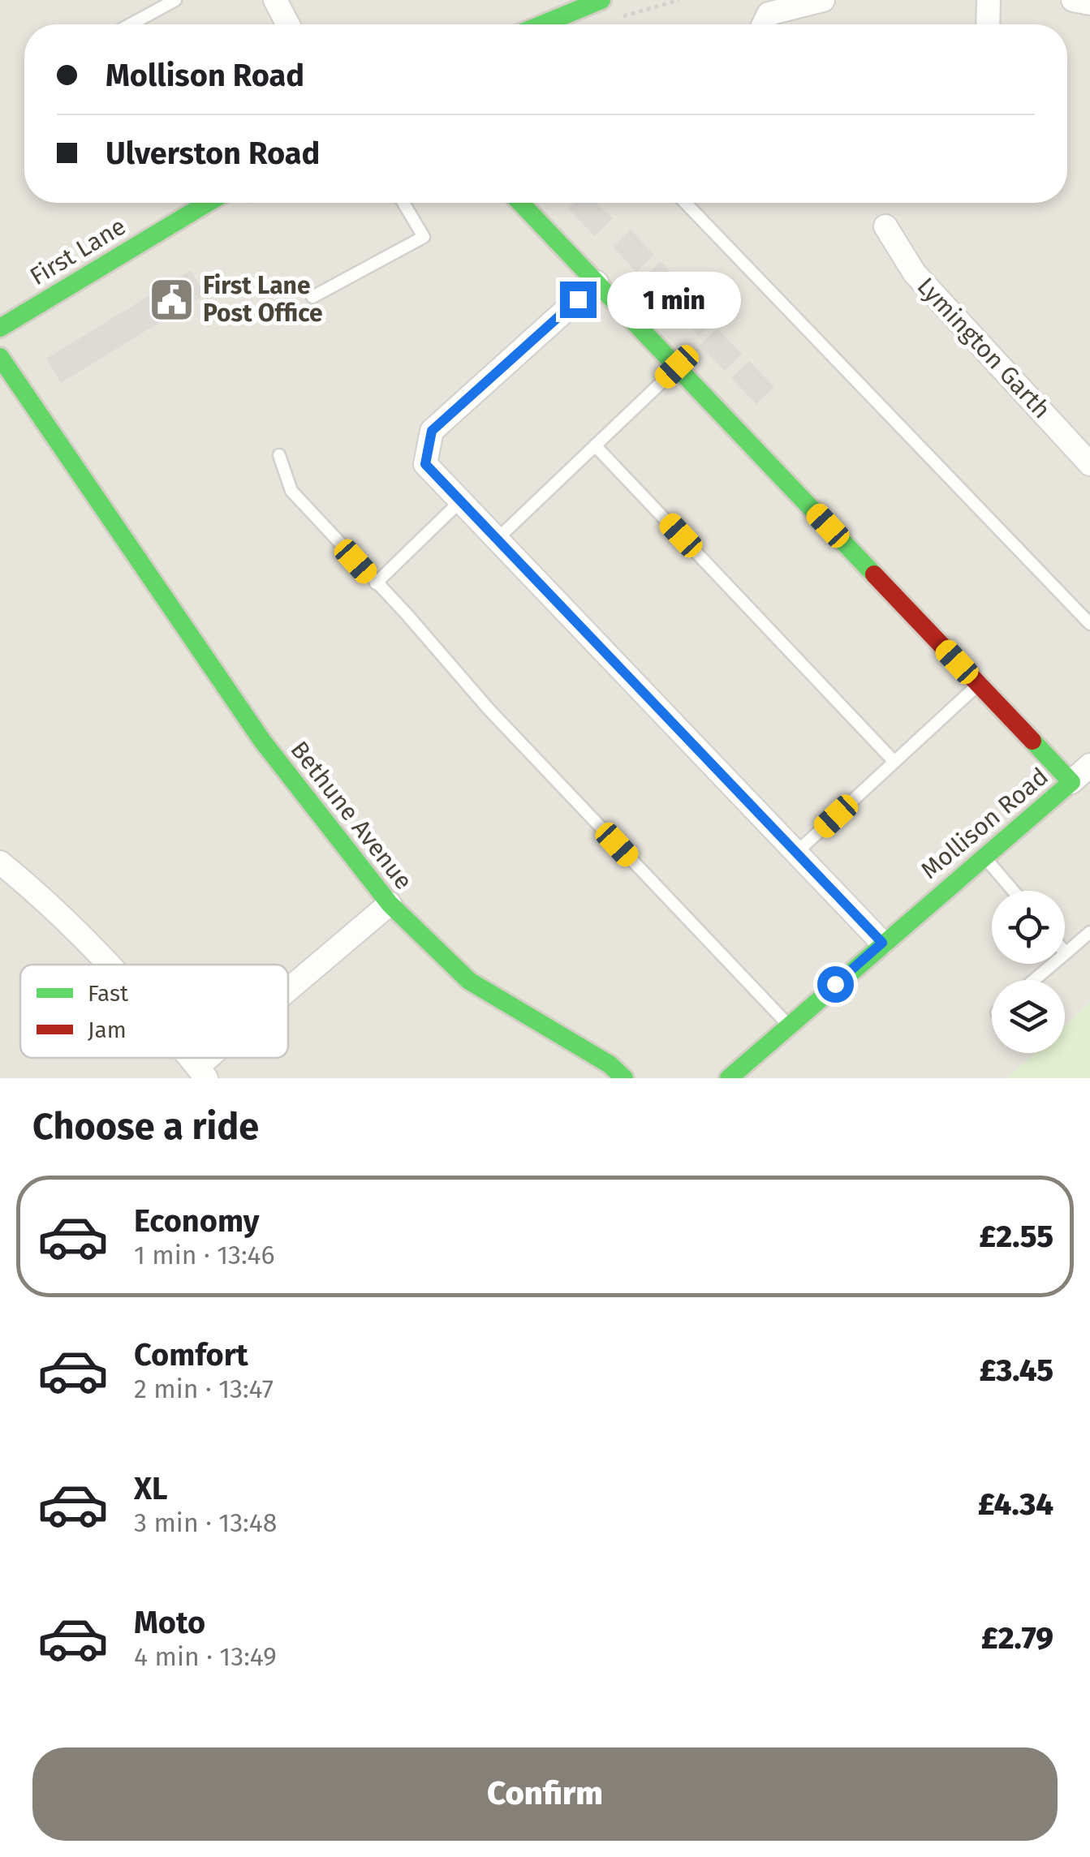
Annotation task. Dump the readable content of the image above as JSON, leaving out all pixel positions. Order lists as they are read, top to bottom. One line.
{"streets":{"street":["First Lane","Lymington Garth","Bethune Avenue","Mollison Road"]},"places":{"public building":["First Lane Post Office"]},"legend":["Fast","Jam"],"page":{"banner":["Mollison Road","Ulverston Road"],"bubble":"1 min","heading":"Choose a ride","list":[{"name":"Economy","note":"1 min · 13:46","value":"£2.55"},{"name":"Comfort","note":"2 min · 13:47","value":"£3.45"},{"name":"XL","note":"3 min · 13:48","value":"£4.34"},{"name":"Moto","note":"4 min · 13:49","value":"£2.79"}],"buttons":"Confirm"}}
